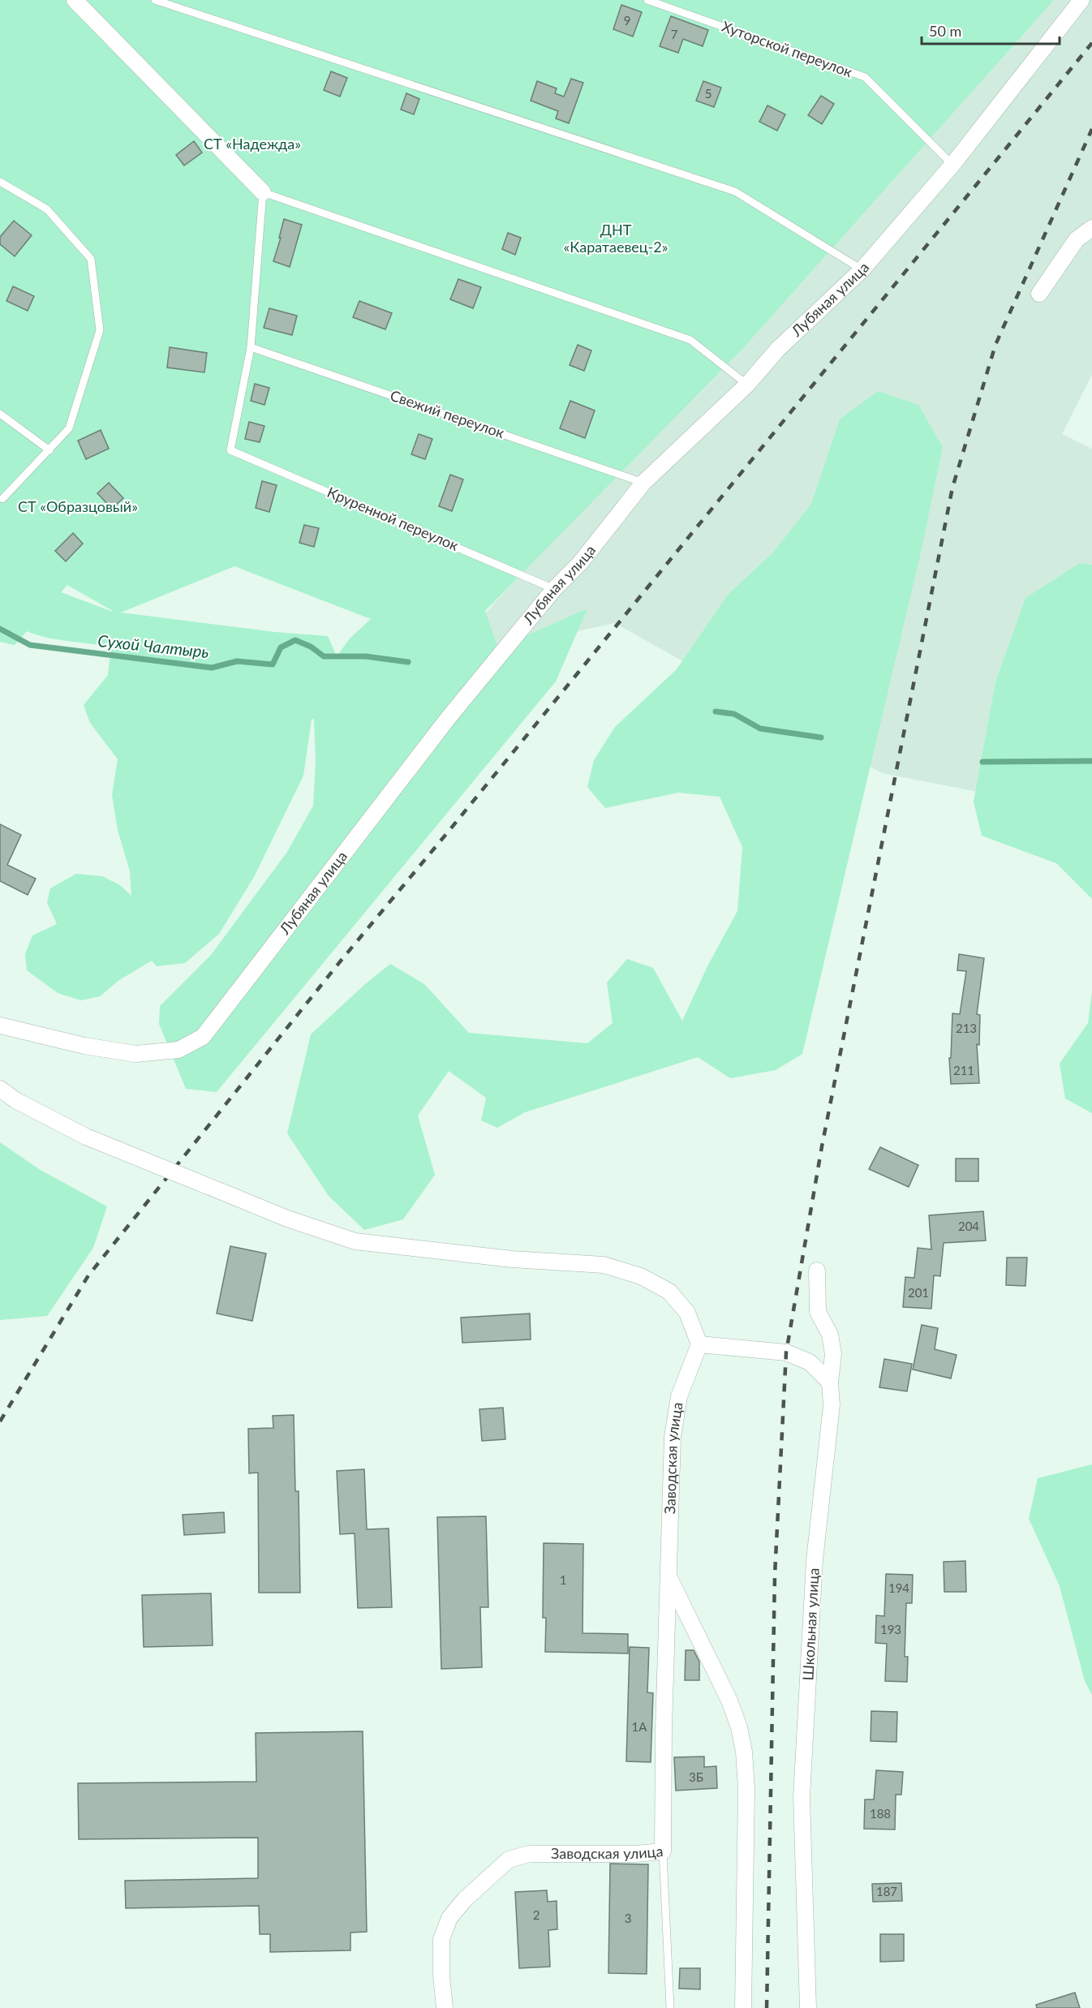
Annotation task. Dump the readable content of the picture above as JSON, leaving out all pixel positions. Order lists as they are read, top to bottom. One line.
{"streets":{"street":["Лубяная улица","Заводская улица","Школьная улица"],"lane":["Хуторской переулок","Свежий переулок","Круренной переулок"]},"crossings":[["Хуторской переулок","Лубяная улица"],["Лубяная улица","Свежий переулок"],["Лубяная улица","Круренной переулок"],["Свежий переулок","Круренной переулок"]],"water":["Сухой Чалтырь"],"parks":["СТ «Надежда»","ДНТ «Каратаевец-2»","СТ «Образцовый»"],"house_numbers":["9","7","5","213","211","204","201","1","194","193","1А","3Б","188","187","2","3"],"scale_bar":"50 m"}
